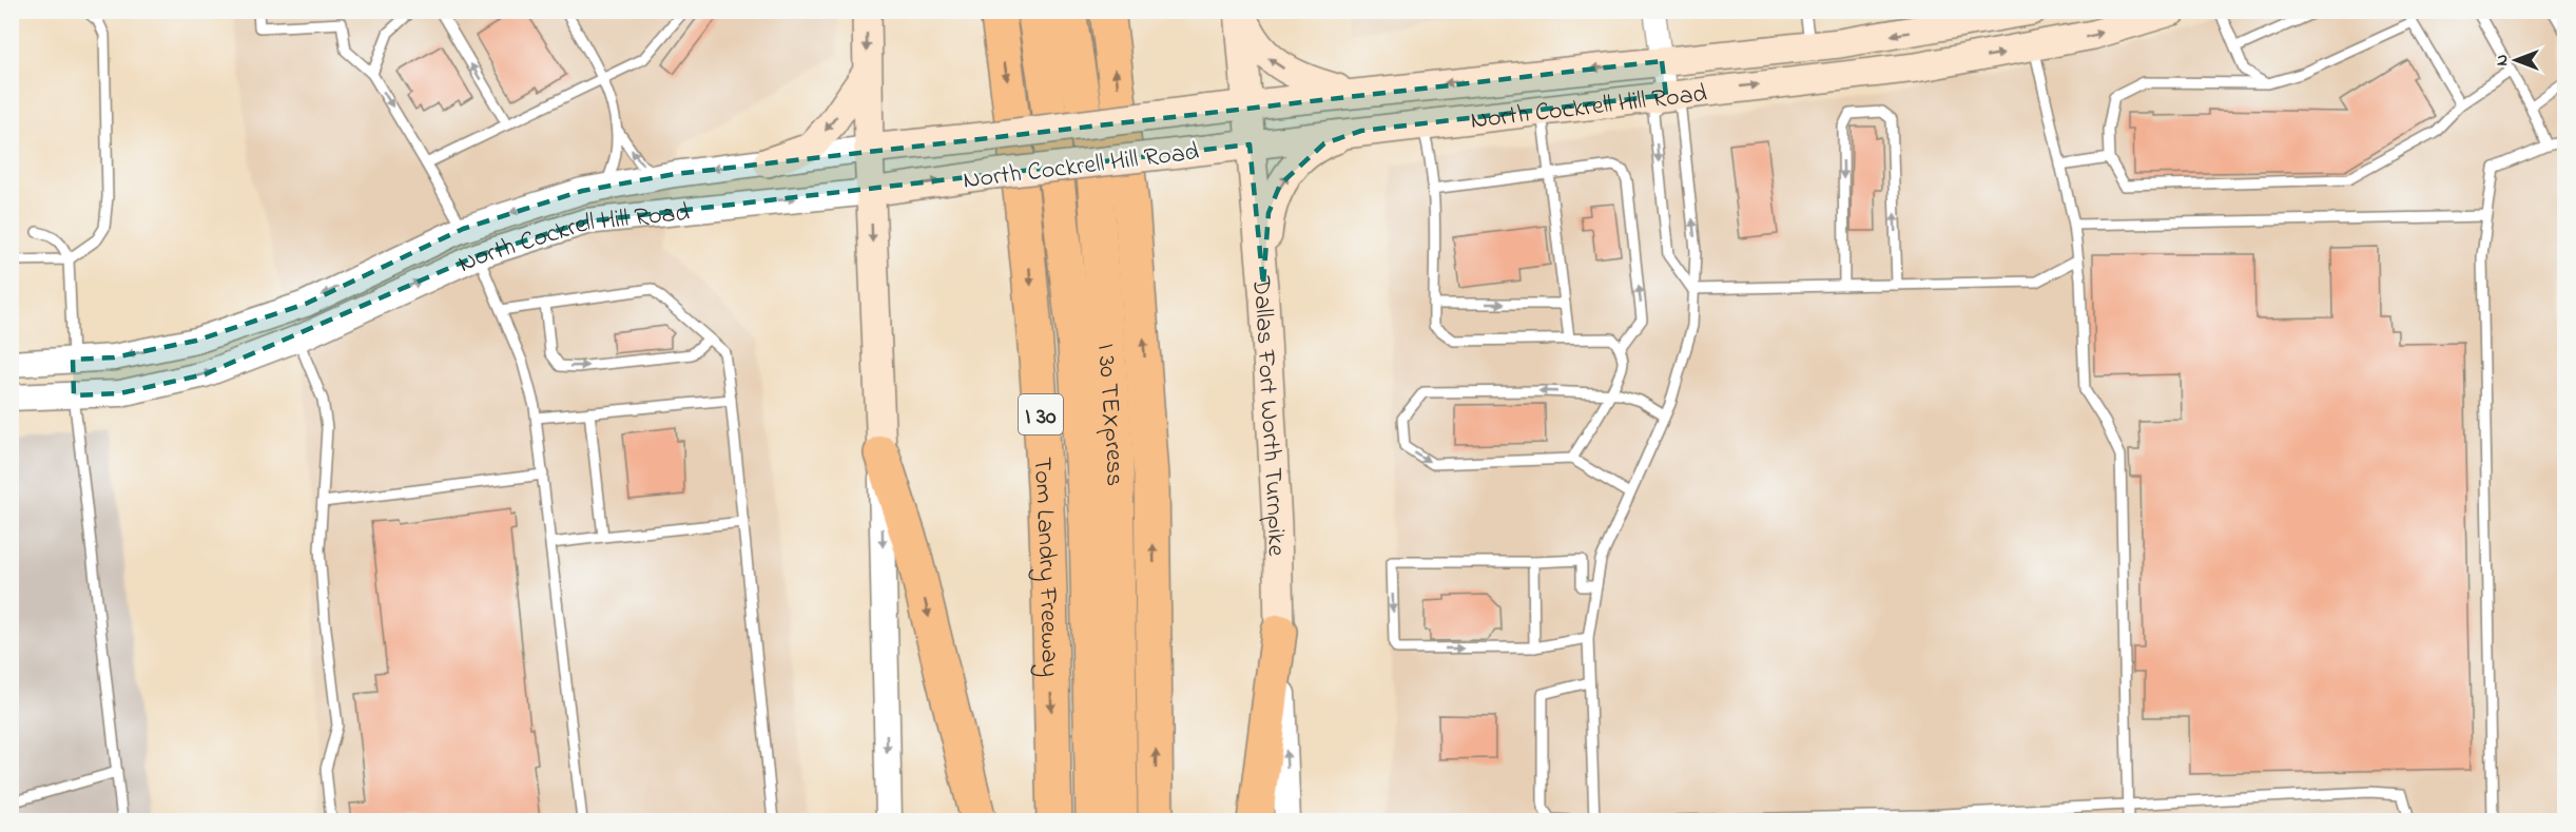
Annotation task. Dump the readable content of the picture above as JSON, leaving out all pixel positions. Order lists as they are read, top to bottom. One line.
{"streets":{"highway":["I 30","I 30 TEXpress","Tom Landry Freeway"],"main road":["North Cockrell Hill Road","Dallas Fort Worth Turnpike"]},"crossings":[["North Cockrell Hill Road","Dallas Fort Worth Turnpike"]],"north":"left"}
